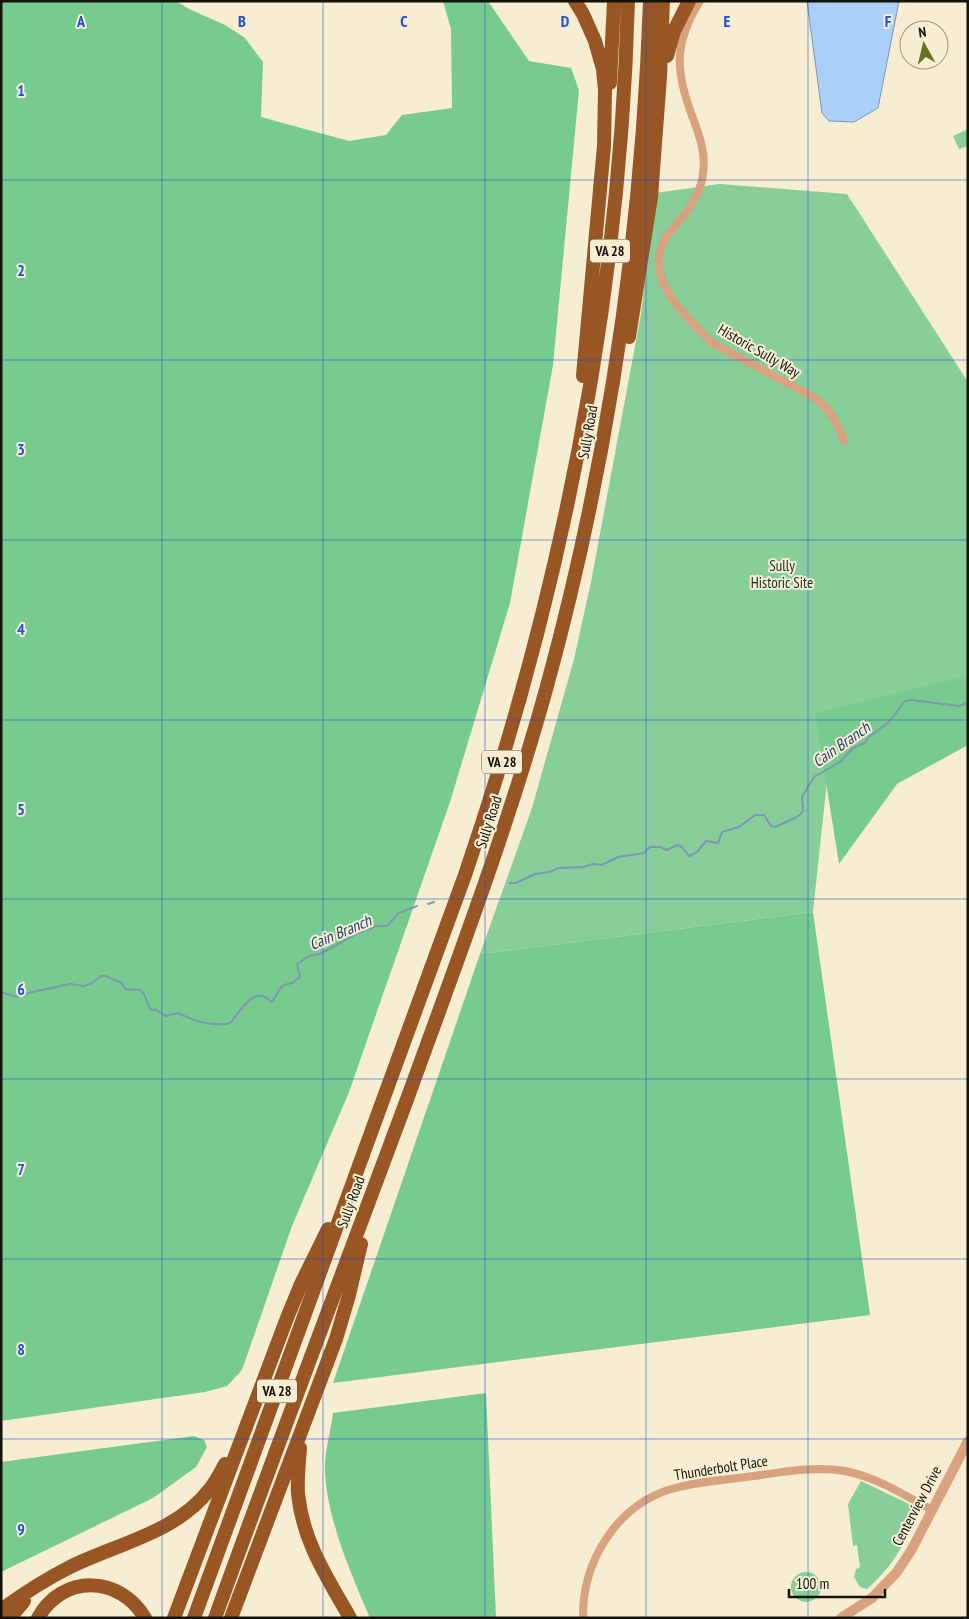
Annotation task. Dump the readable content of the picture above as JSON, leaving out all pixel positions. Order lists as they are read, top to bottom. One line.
{"streets":{"highway":["VA 28","Sully Road"],"street":["Historic Sully Way","Thunderbolt Place","Centerview Drive"]},"crossings":[["Thunderbolt Place","Centerview Drive"]],"water":["Cain Branch"],"parks":["Sully Historic Site"],"scale_bar":"100 m","north":"top","grid":{"columns":["A","B","C","D","E","F"],"rows":["1","2","3","4","5","6","7","8","9"]}}
